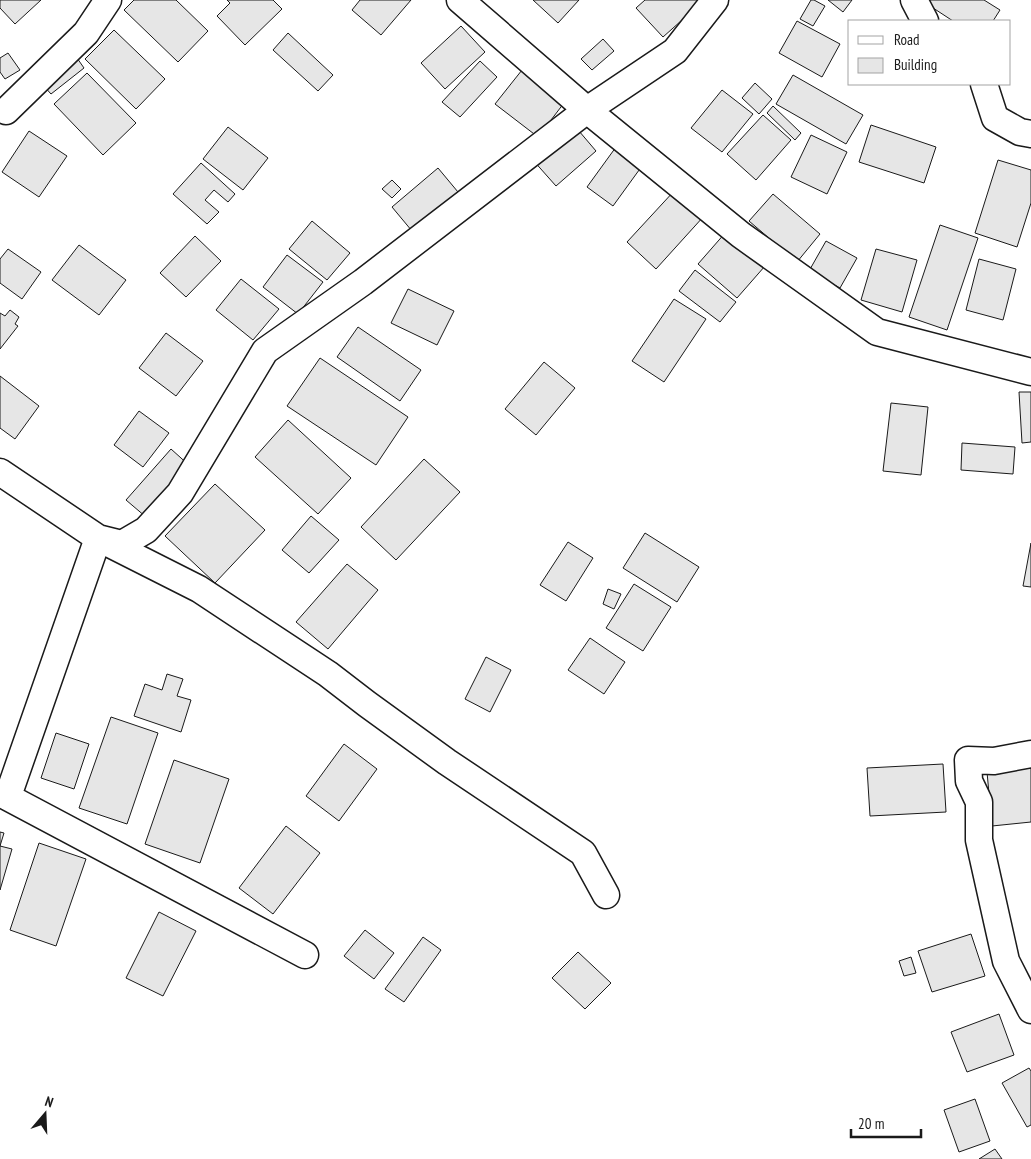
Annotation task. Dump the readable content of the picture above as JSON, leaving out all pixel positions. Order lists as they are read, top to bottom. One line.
{"legend":["Road","Building"],"scale_bar":"20 m","north":"top"}
